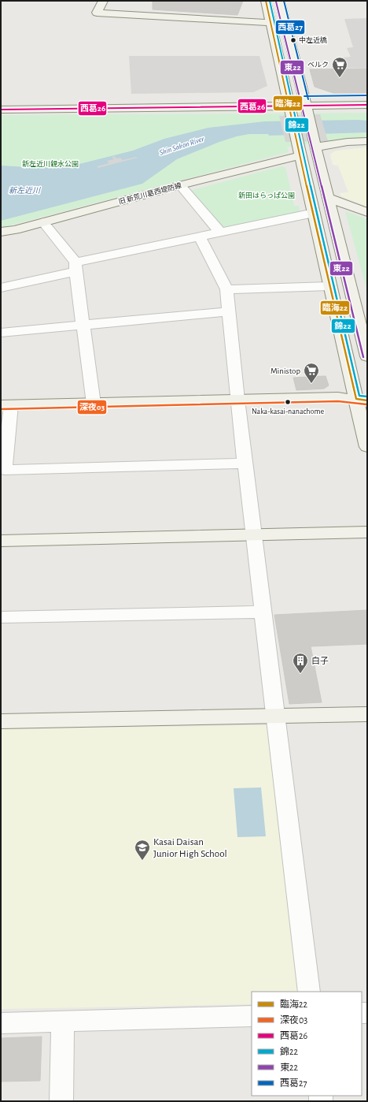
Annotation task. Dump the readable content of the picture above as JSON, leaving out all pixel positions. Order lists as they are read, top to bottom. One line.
{"streets":{"street":["旧 新荒川葛西堤防線"]},"water":["Shin Sakon River","新左近川"],"parks":["新左近川親水公園","新田はらっぱ公園"],"places":{"other":["中左近橋","Naka-kasai-nanachome"],"supermarket":["ベルク","Ministop"],"building":["白子"],"school or university":["Kasai Daisan Junior High School"]},"lines":["transit line 臨海22","transit line 錦22","transit line 西葛27","transit line 東22","transit line 西葛26","transit line 深夜03"],"legend":["臨海22","深夜03","西葛26","錦22","東22","西葛27"]}
